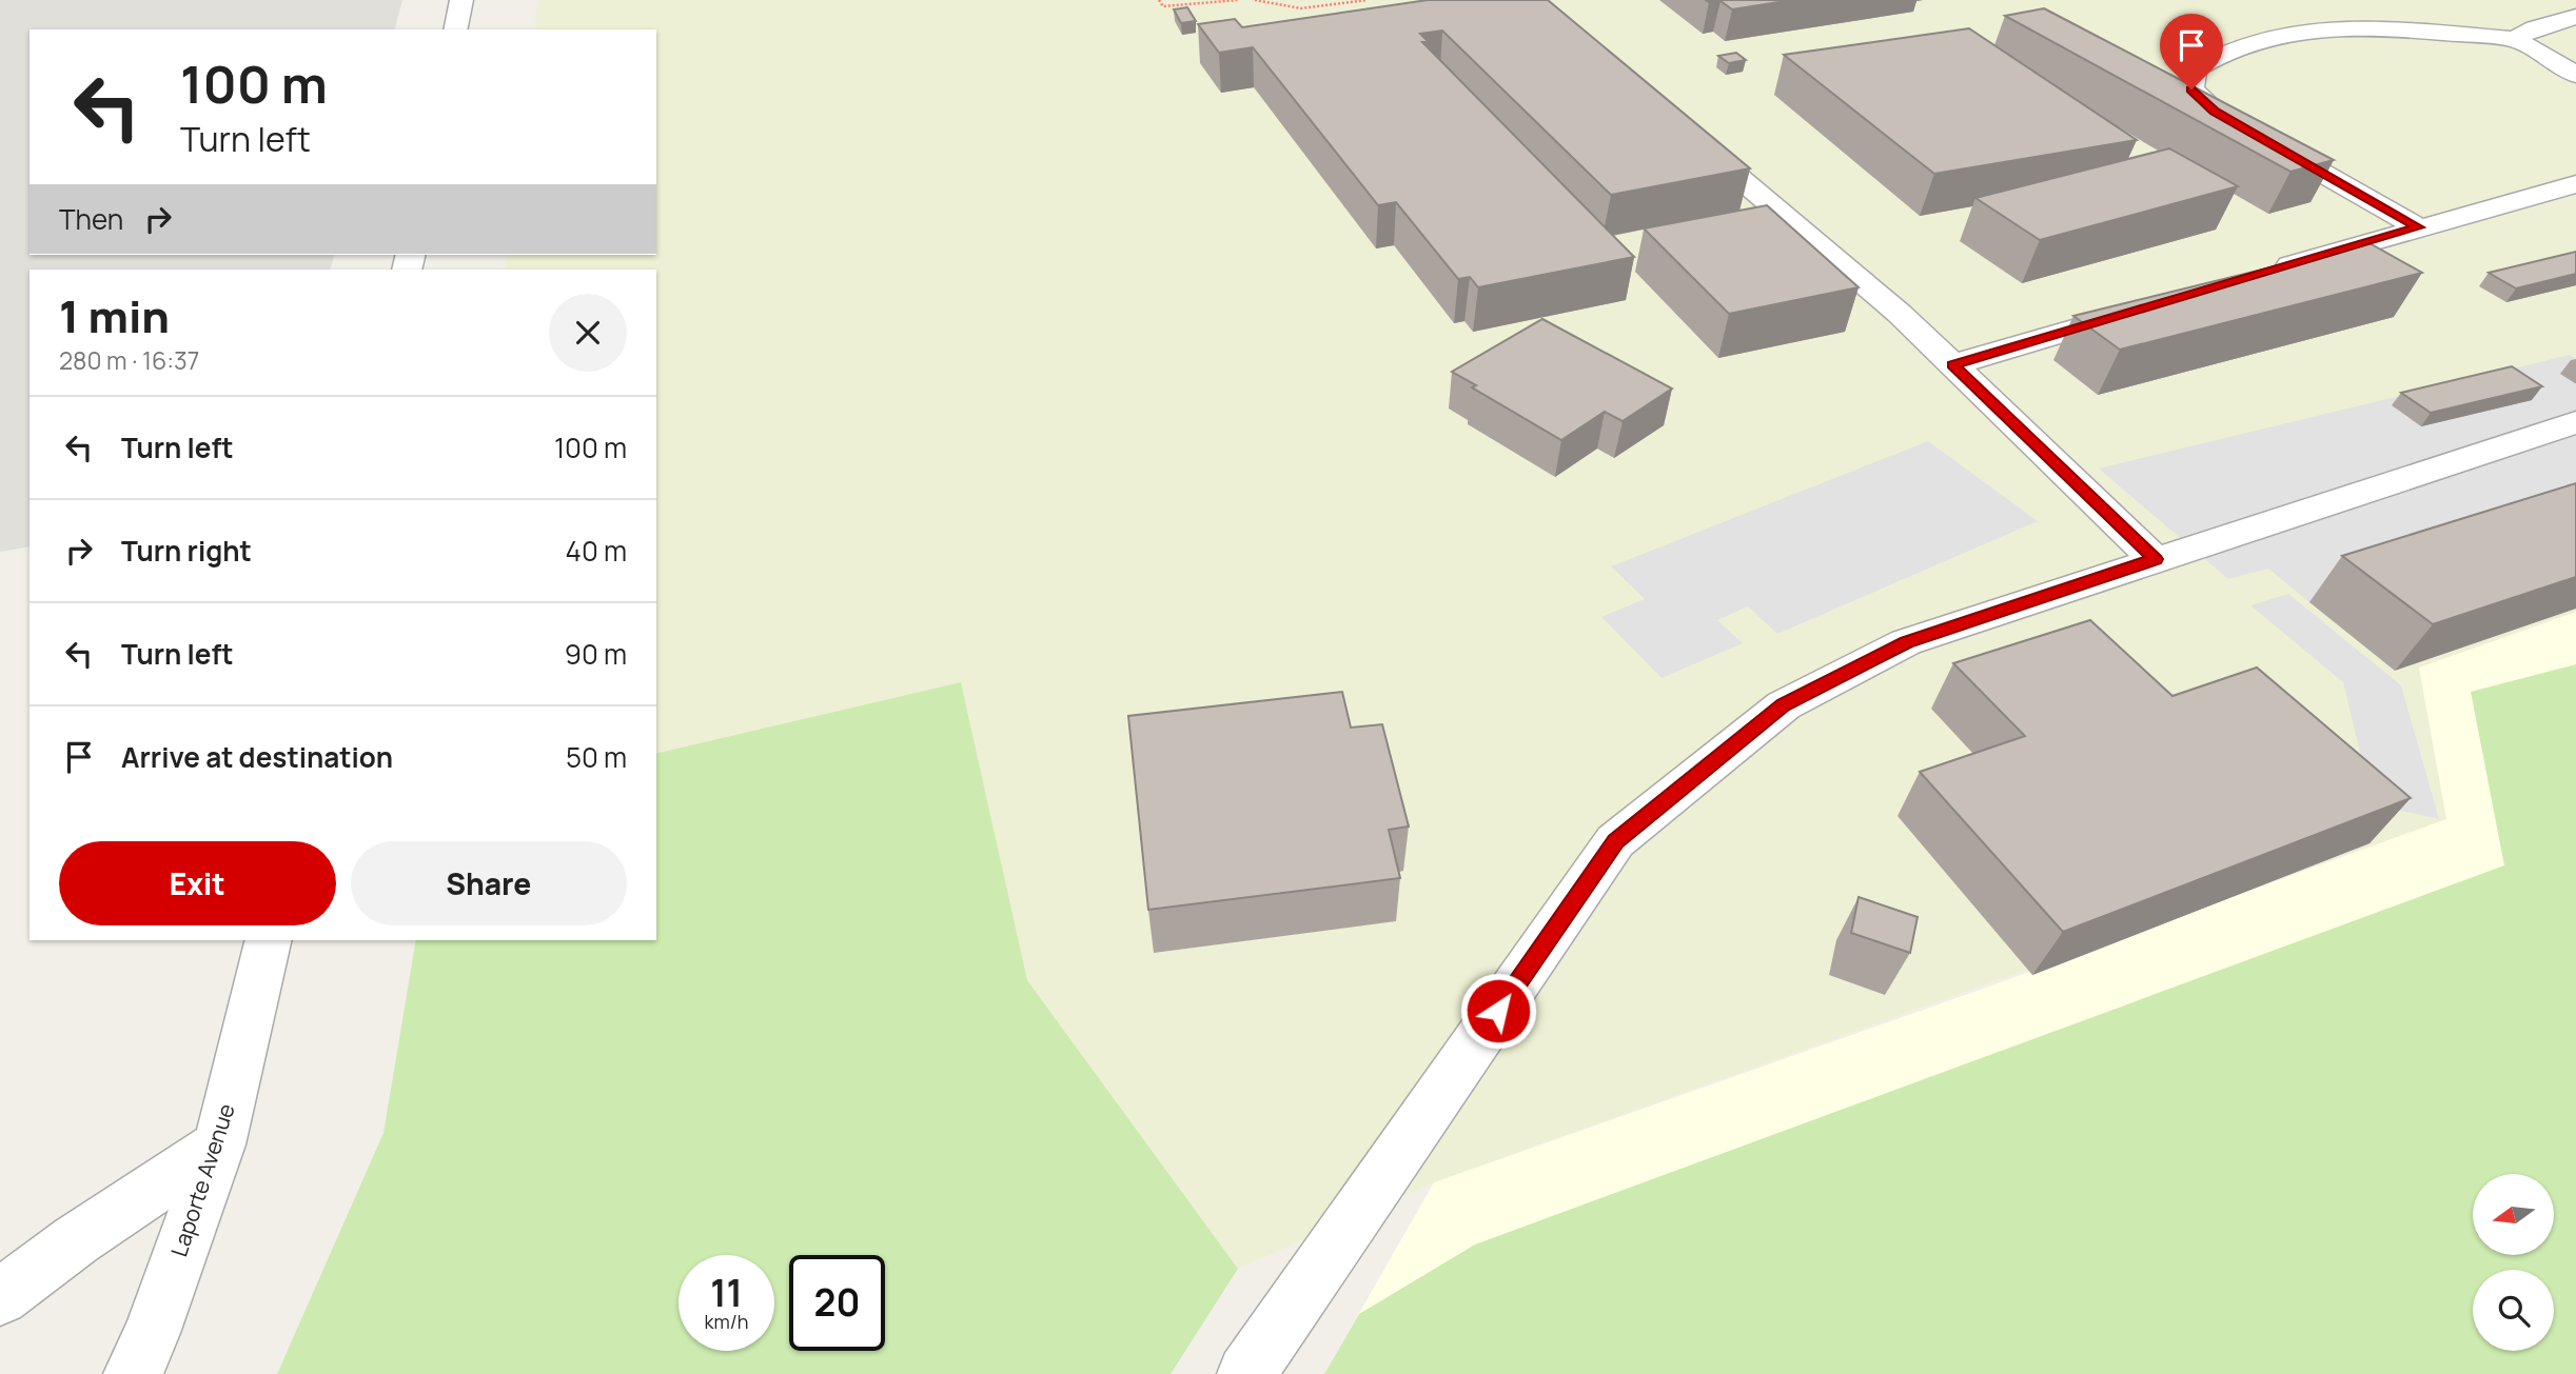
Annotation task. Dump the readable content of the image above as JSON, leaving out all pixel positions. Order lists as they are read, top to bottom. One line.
{"streets":{"street":["Laporte Avenue"]},"north":"left","page":{"turn":["100 m","Turn left"],"then":"Then","heading":["1 min","280 m · 16:37"],"list":[{"name":"Turn left","value":"100 m"},{"name":"Turn right","value":"40 m"},{"name":"Turn left","value":"90 m"},{"name":"Arrive at destination","value":"50 m"}],"buttons":["Exit","Share"],"speed":"11 km/h","limit":"20"}}
